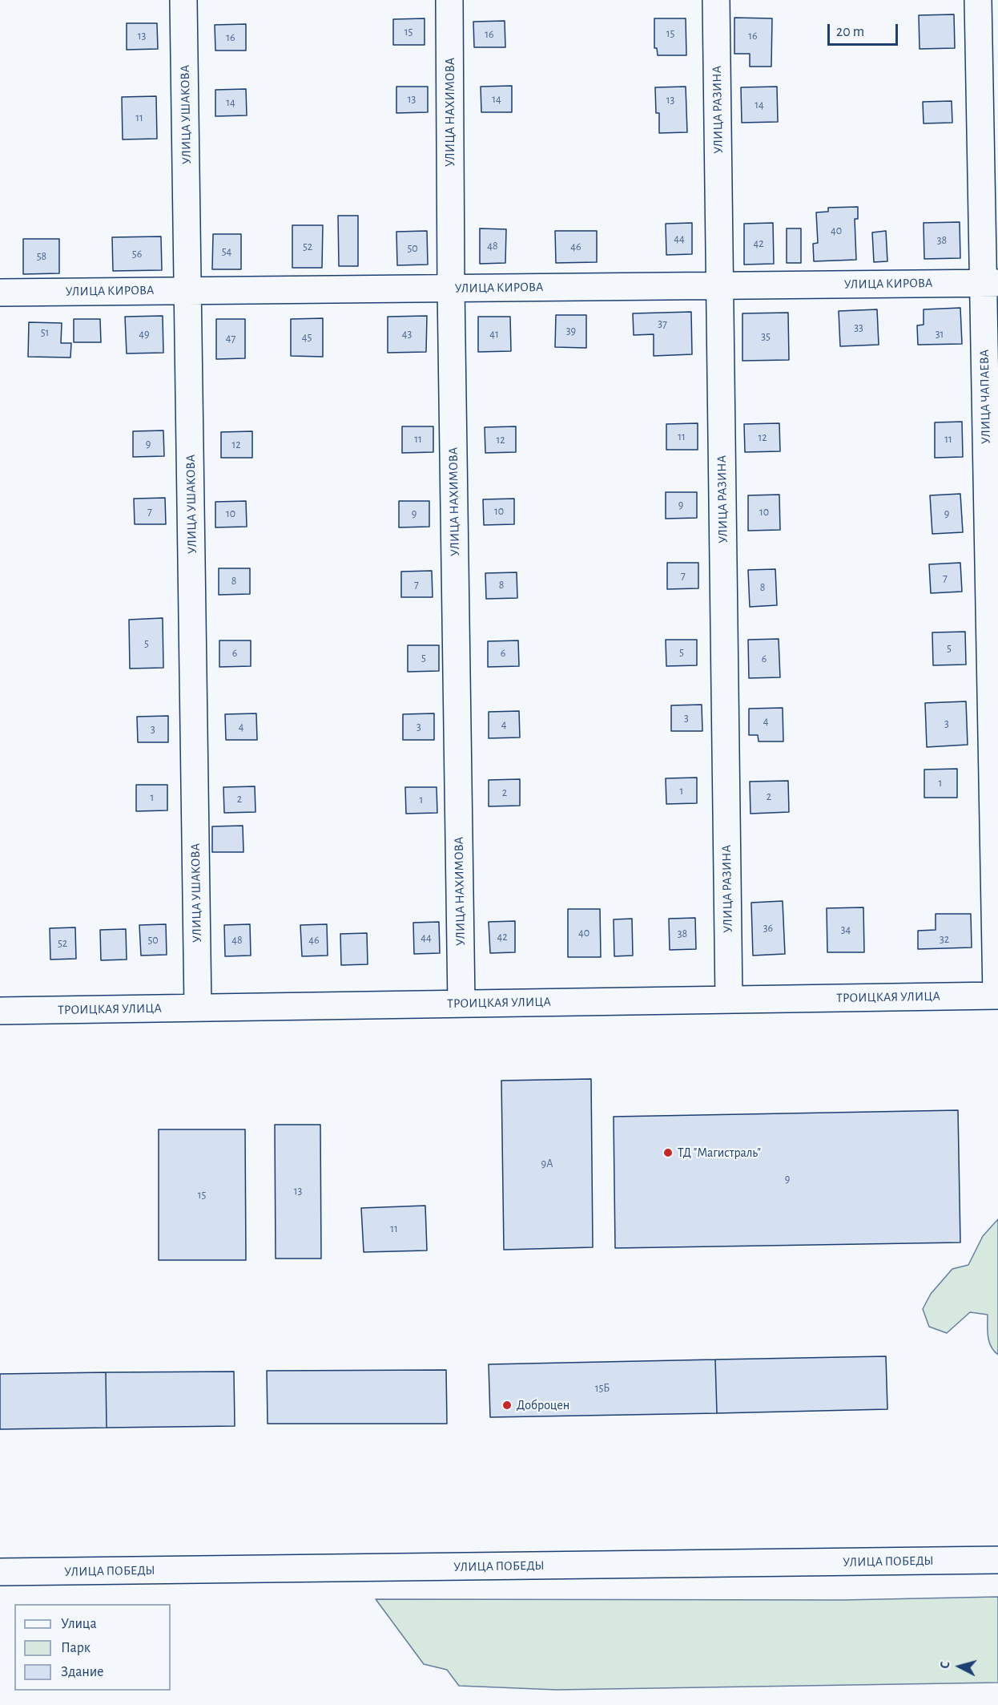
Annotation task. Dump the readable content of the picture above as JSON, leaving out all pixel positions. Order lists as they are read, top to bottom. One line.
{"streets":{"main road":["УЛИЦА РАЗИНА","УЛИЦА НАХИМОВА","УЛИЦА УШАКОВА","УЛИЦА КИРОВА","УЛИЦА ЧАПАЕВА","ТРОИЦКАЯ УЛИЦА","УЛИЦА ПОБЕДЫ"]},"crossings":[["УЛИЦА РАЗИНА","УЛИЦА КИРОВА"],["УЛИЦА РАЗИНА","ТРОИЦКАЯ УЛИЦА"],["УЛИЦА НАХИМОВА","УЛИЦА КИРОВА"],["УЛИЦА НАХИМОВА","ТРОИЦКАЯ УЛИЦА"],["УЛИЦА УШАКОВА","УЛИЦА КИРОВА"],["УЛИЦА УШАКОВА","ТРОИЦКАЯ УЛИЦА"],["УЛИЦА КИРОВА","УЛИЦА ЧАПАЕВА"],["УЛИЦА ЧАПАЕВА","ТРОИЦКАЯ УЛИЦА"]],"places":["ТД \"Магистраль\"","Доброцен"],"house_numbers":["15","15","16","13","16","16","13","14","13","14","14","11","40","44","38","42","48","52","46","50","54","56","58","37","33","39","51","49","43","41","31","35","45","47","11","12","11","11","12","9","12","9","7","10","10","10","9","9","7","7","8","7","8","8","5","5","5","6","6","5","6","3","4","3","4","4","3","3","1","1","2","2","1","2","1","36","34","40","38","42","44","32","50","48","46","52","9А","9","13","15","11","15Б"],"legend":["Улица","Парк","Здание"],"scale_bar":"20 m","north":"left"}
